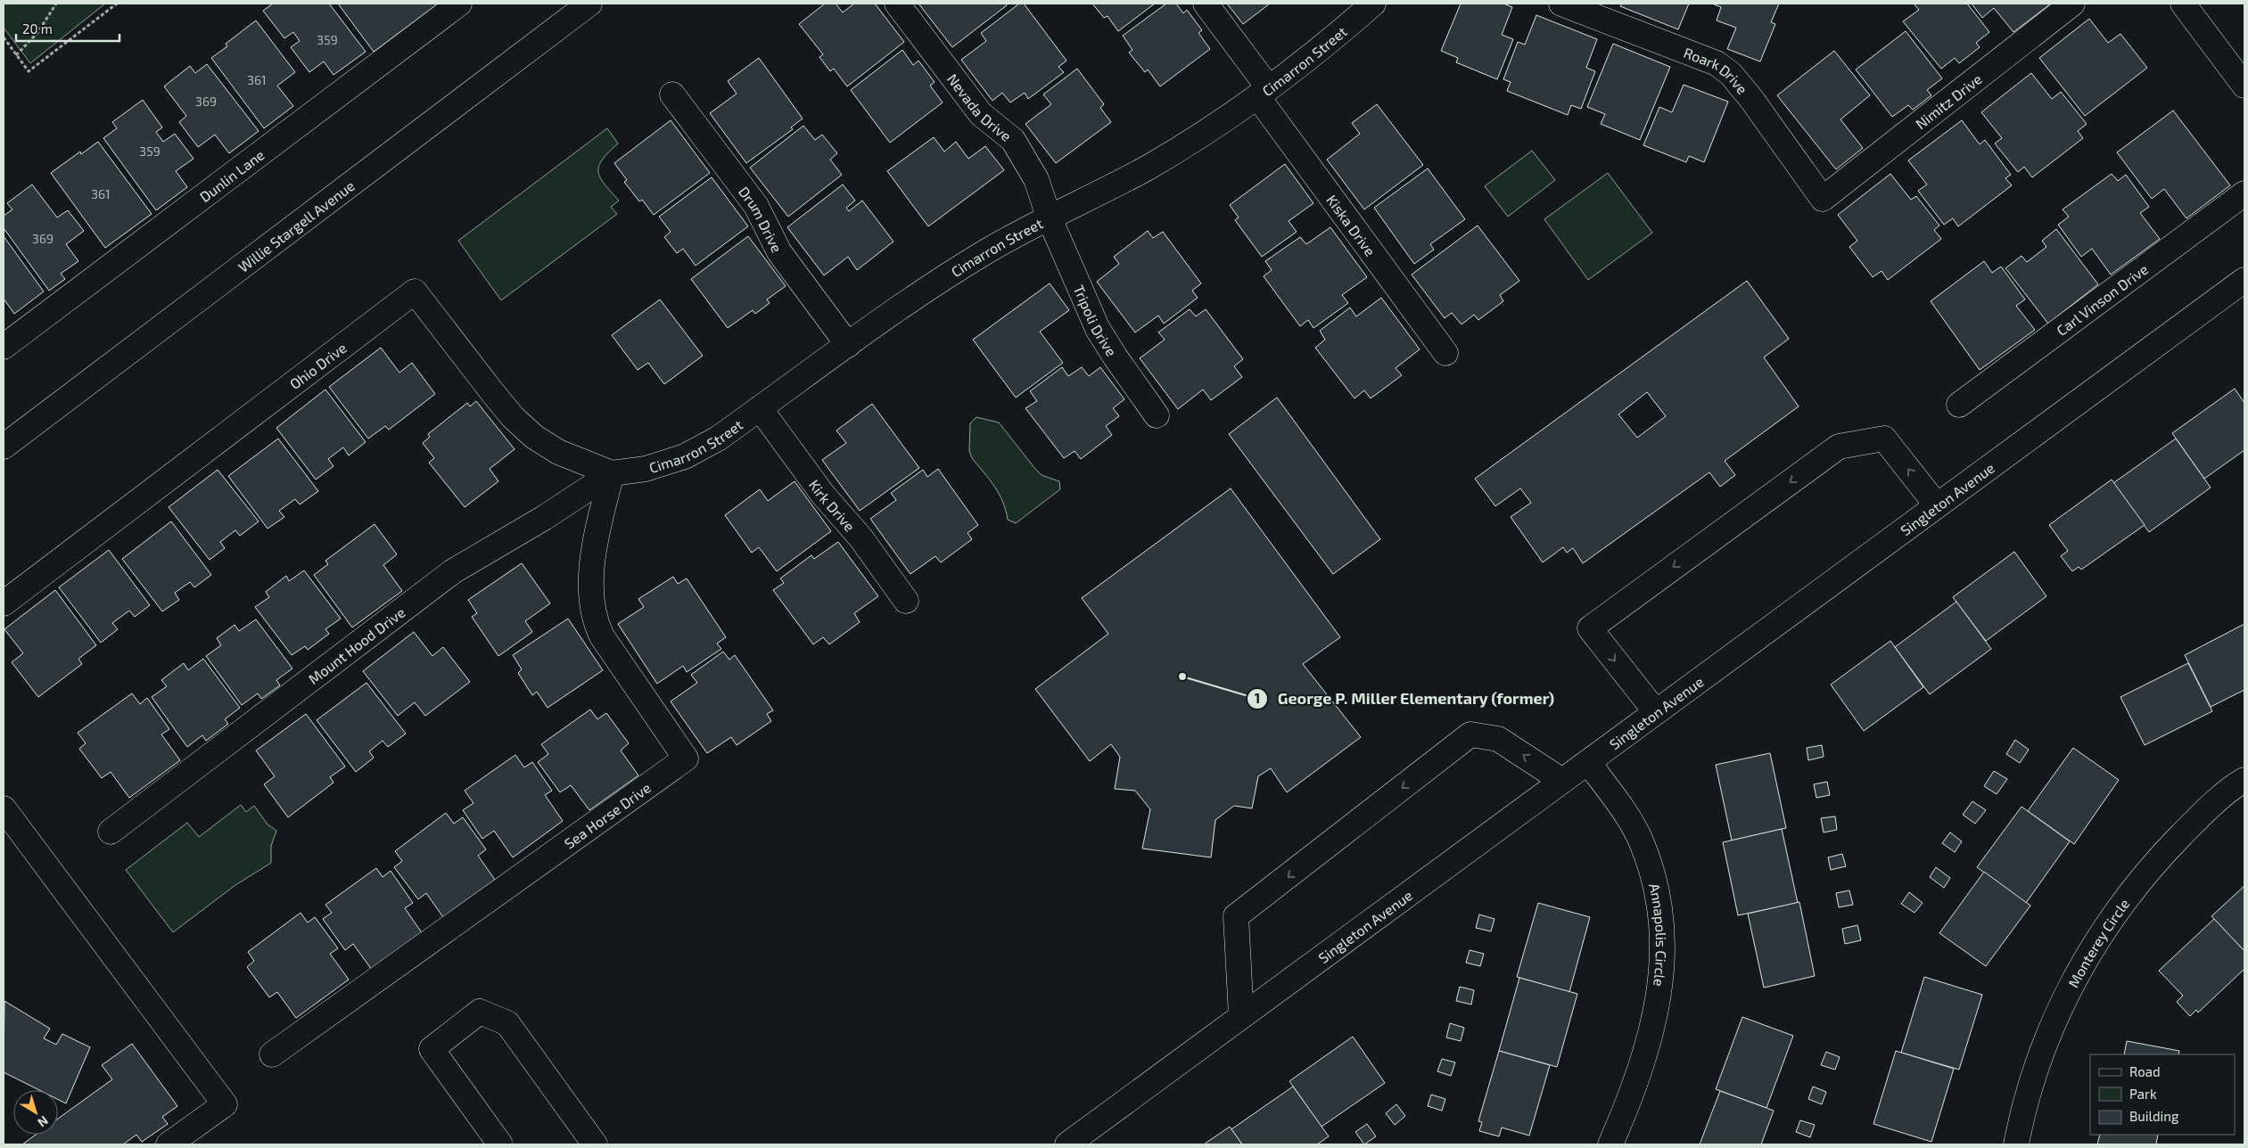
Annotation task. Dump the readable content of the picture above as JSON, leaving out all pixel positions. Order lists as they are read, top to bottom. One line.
{"streets":{"street":["Cimarron Street","Roark Drive","Nimitz Drive","Nevada Drive","Dunlin Lane","Drum Drive","Kiska Drive","Willie Stargell Avenue","Carl Vinson Drive","Tripoli Drive","Ohio Drive","Singleton Avenue","Kirk Drive","Mount Hood Drive","Sea Horse Drive","Annapolis Circle","Monterey Circle"]},"crossings":[["Cimarron Street","Nevada Drive"],["Cimarron Street","Drum Drive"],["Cimarron Street","Kiska Drive"],["Cimarron Street","Tripoli Drive"],["Cimarron Street","Ohio Drive"],["Cimarron Street","Kirk Drive"],["Cimarron Street","Mount Hood Drive"],["Cimarron Street","Sea Horse Drive"],["Roark Drive","Nimitz Drive"],["Nevada Drive","Tripoli Drive"],["Ohio Drive","Mount Hood Drive"],["Ohio Drive","Sea Horse Drive"],["Singleton Avenue","Annapolis Circle"],["Mount Hood Drive","Sea Horse Drive"]],"places":["George P. Miller Elementary (former)"],"house_numbers":["359","361","369","359","361","369"],"legend":["Road","Park","Building"],"scale_bar":"20 m","north":"bottom right"}
